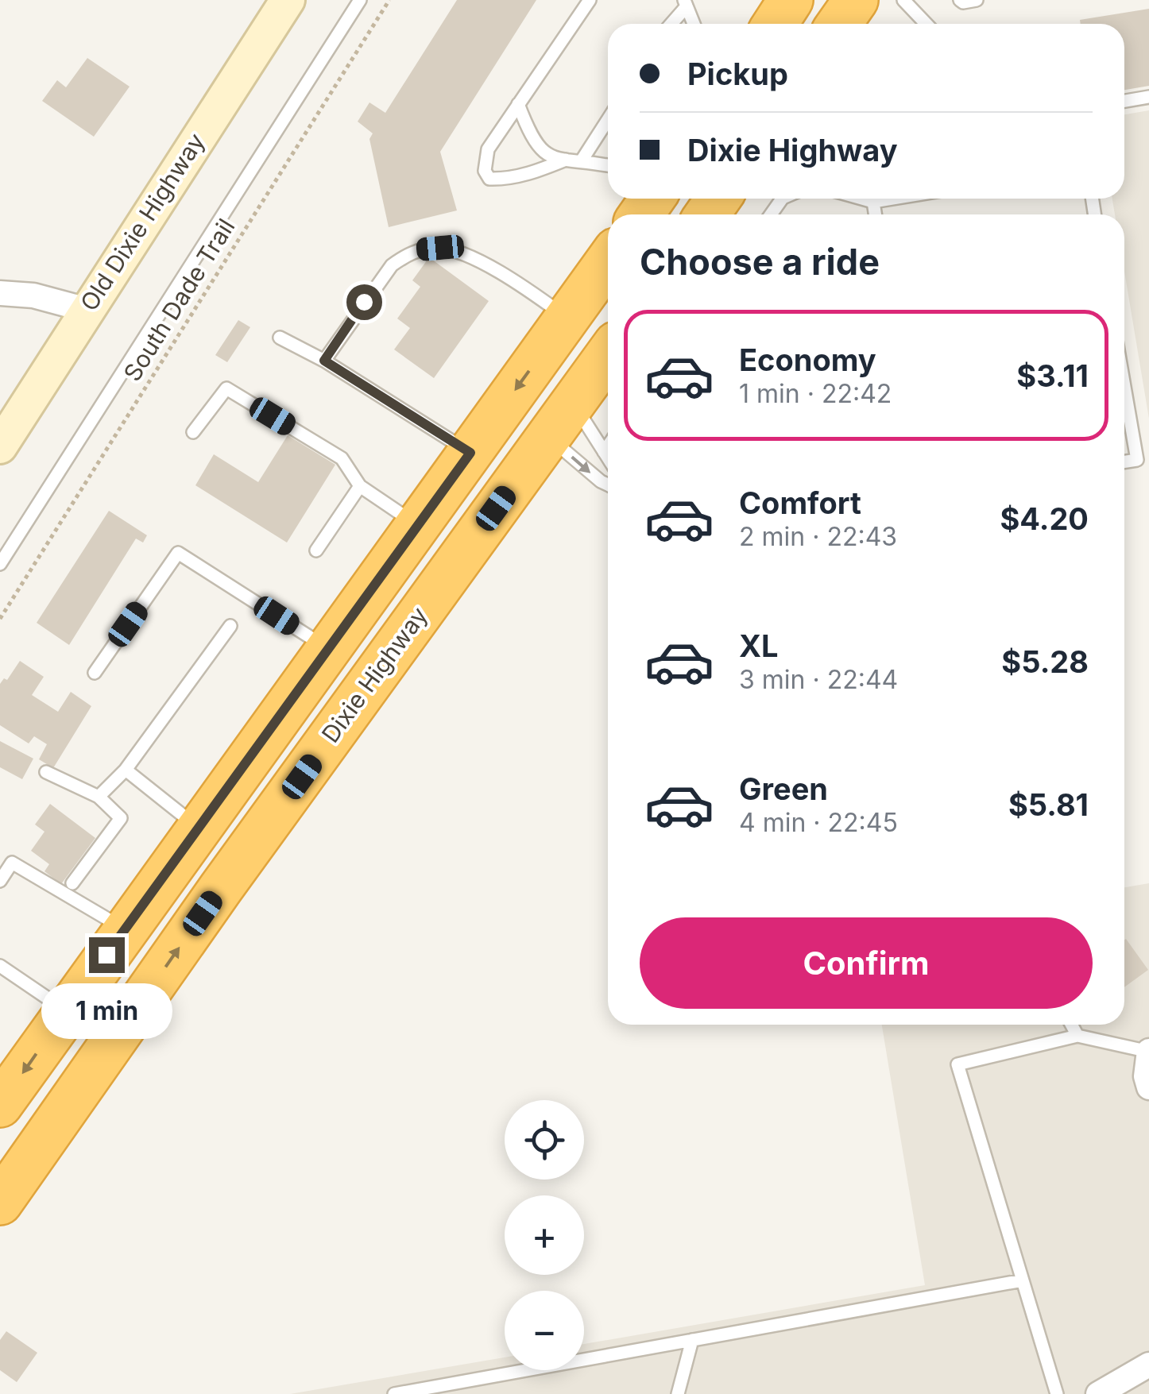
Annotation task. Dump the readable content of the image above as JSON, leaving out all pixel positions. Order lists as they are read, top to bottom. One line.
{"streets":{"highway":["Dixie Highway"],"street":["Old Dixie Highway"],"path":["South Dade Trail"]},"page":{"banner":["Pickup","Dixie Highway"],"heading":"Choose a ride","list":[{"name":"Economy","note":"1 min · 22:42","value":"$3.11"},{"name":"Comfort","note":"2 min · 22:43","value":"$4.20"},{"name":"XL","note":"3 min · 22:44","value":"$5.28"},{"name":"Green","note":"4 min · 22:45","value":"$5.81"}],"buttons":"Confirm","bubble":"1 min","map_buttons":["+","−"]}}
